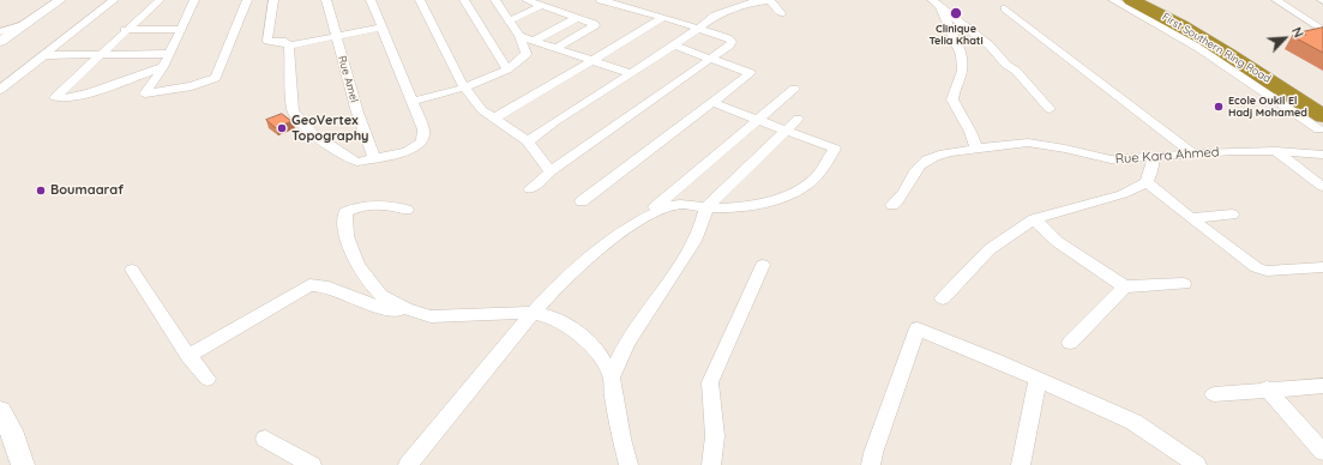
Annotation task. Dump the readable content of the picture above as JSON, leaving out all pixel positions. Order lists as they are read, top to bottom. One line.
{"streets":{"highway":["First Southern Ring Road"],"street":["Rue Amel","Rue Kara Ahmed"]},"places":["Clinique Telia Khati","Ecole Oukil El Hadj Mohamed","GeoVertex Topography","Boumaaraf"],"north":"top right"}
